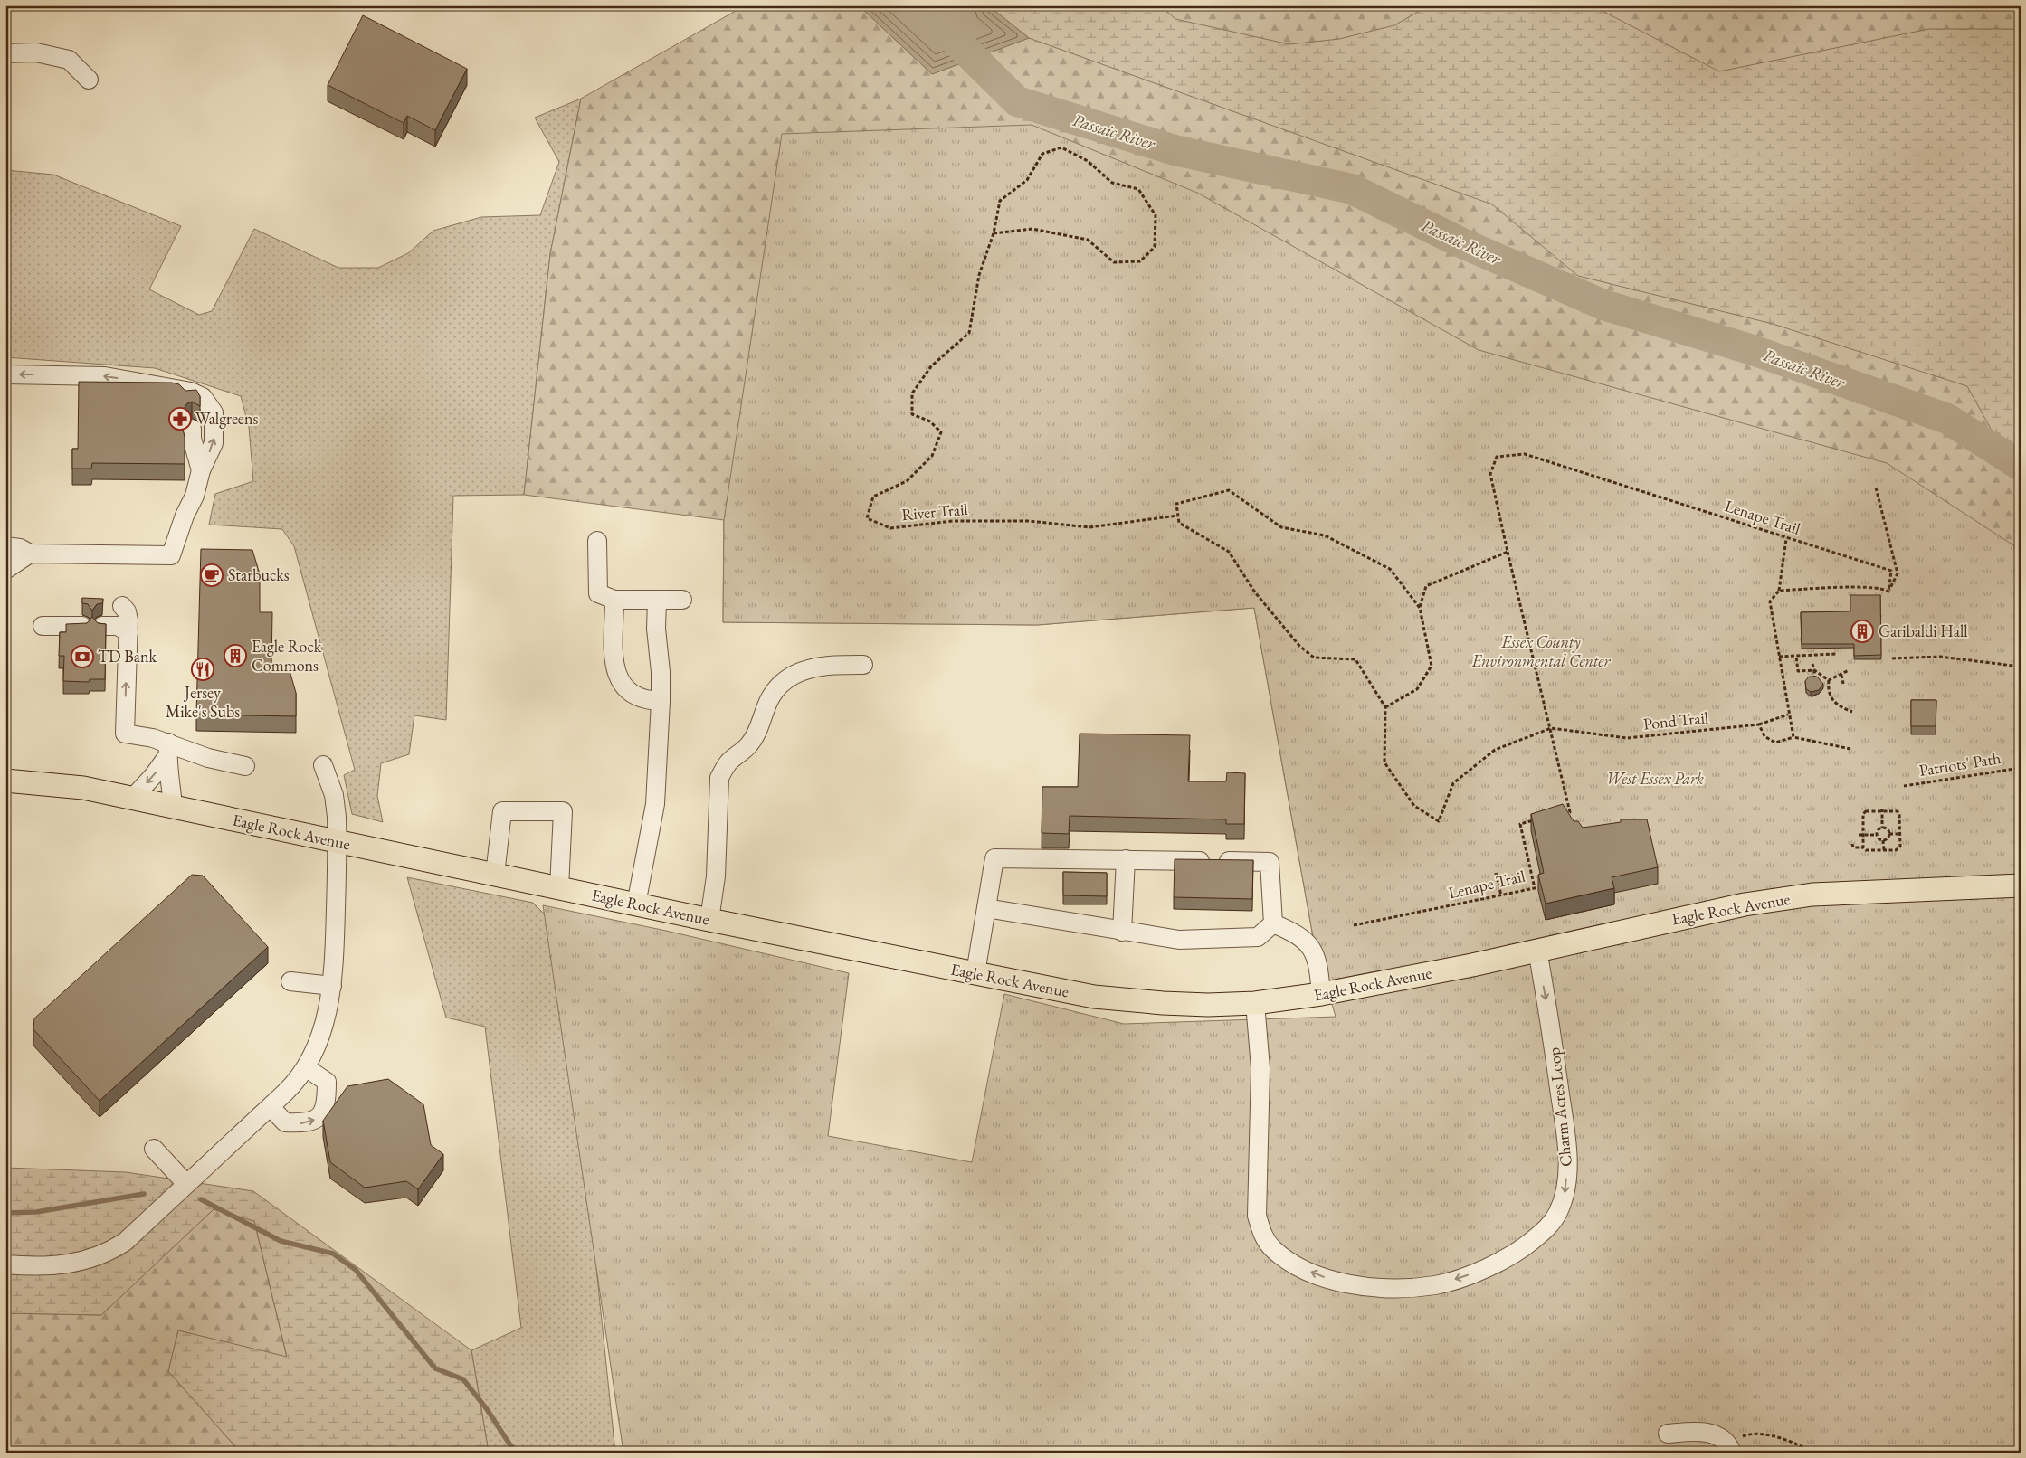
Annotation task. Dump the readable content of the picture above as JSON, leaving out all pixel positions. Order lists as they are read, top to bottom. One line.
{"streets":{"main road":["Eagle Rock Avenue"],"street":["Charm Acres Loop"],"path":["River Trail","Lenape Trail","Pond Trail","Patriots' Path"]},"crossings":[["Eagle Rock Avenue","Charm Acres Loop"]],"water":["Passaic River"],"parks":["Essex County Environmental Center","West Essex Park"],"places":{"pharmacy":["Walgreens"],"cafe":["Starbucks"],"building":["Garibaldi Hall","Eagle Rock Commons"],"bank":["TD Bank"],"restaurant":["Jersey Mike's Subs"]}}
